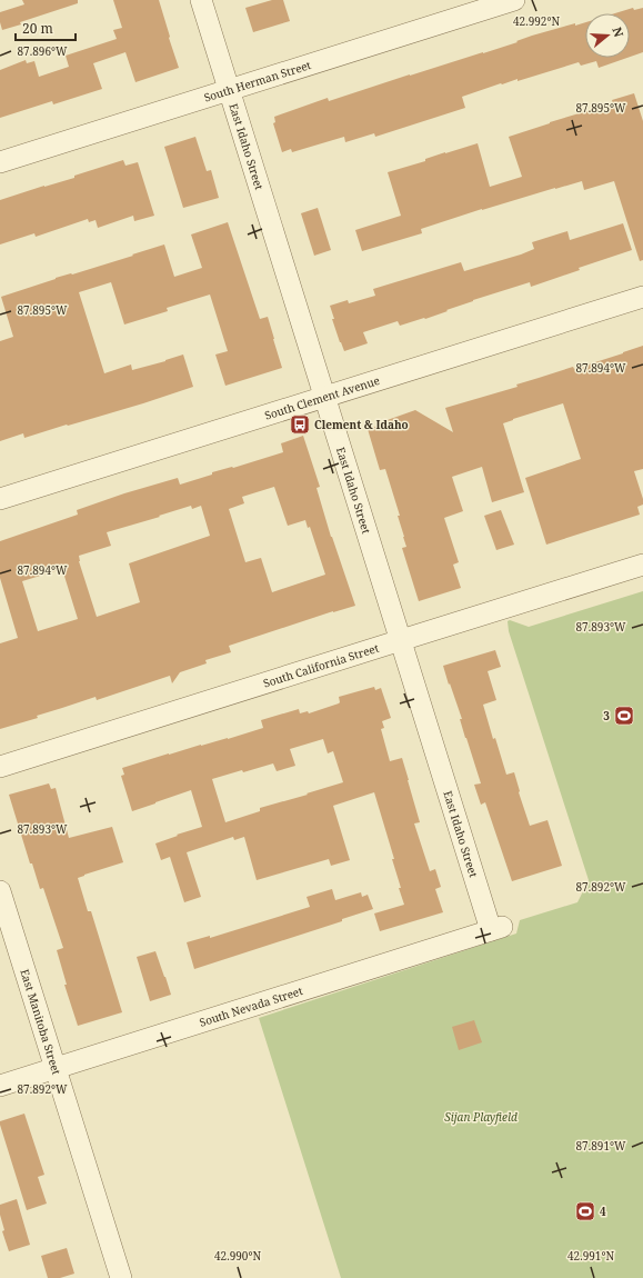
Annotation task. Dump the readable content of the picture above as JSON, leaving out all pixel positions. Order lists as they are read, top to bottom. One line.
{"streets":{"street":["South Herman Street","East Idaho Street","South Clement Avenue","South California Street","South Nevada Street","East Manitoba Street"]},"crossings":[["South Herman Street","East Idaho Street"],["East Idaho Street","South Clement Avenue"],["East Idaho Street","South California Street"],["East Idaho Street","South Nevada Street"],["South Nevada Street","East Manitoba Street"]],"parks":["Sijan Playfield"],"places":{"bus stop":["Clement & Idaho"],"sports":["3","4"]},"scale_bar":"20 m","north":"right","coordinates":["42.992°N","87.896°W","87.895°W","87.894°W","87.893°W","87.892°W","87.891°W","42.990°N","42.991°N"]}
